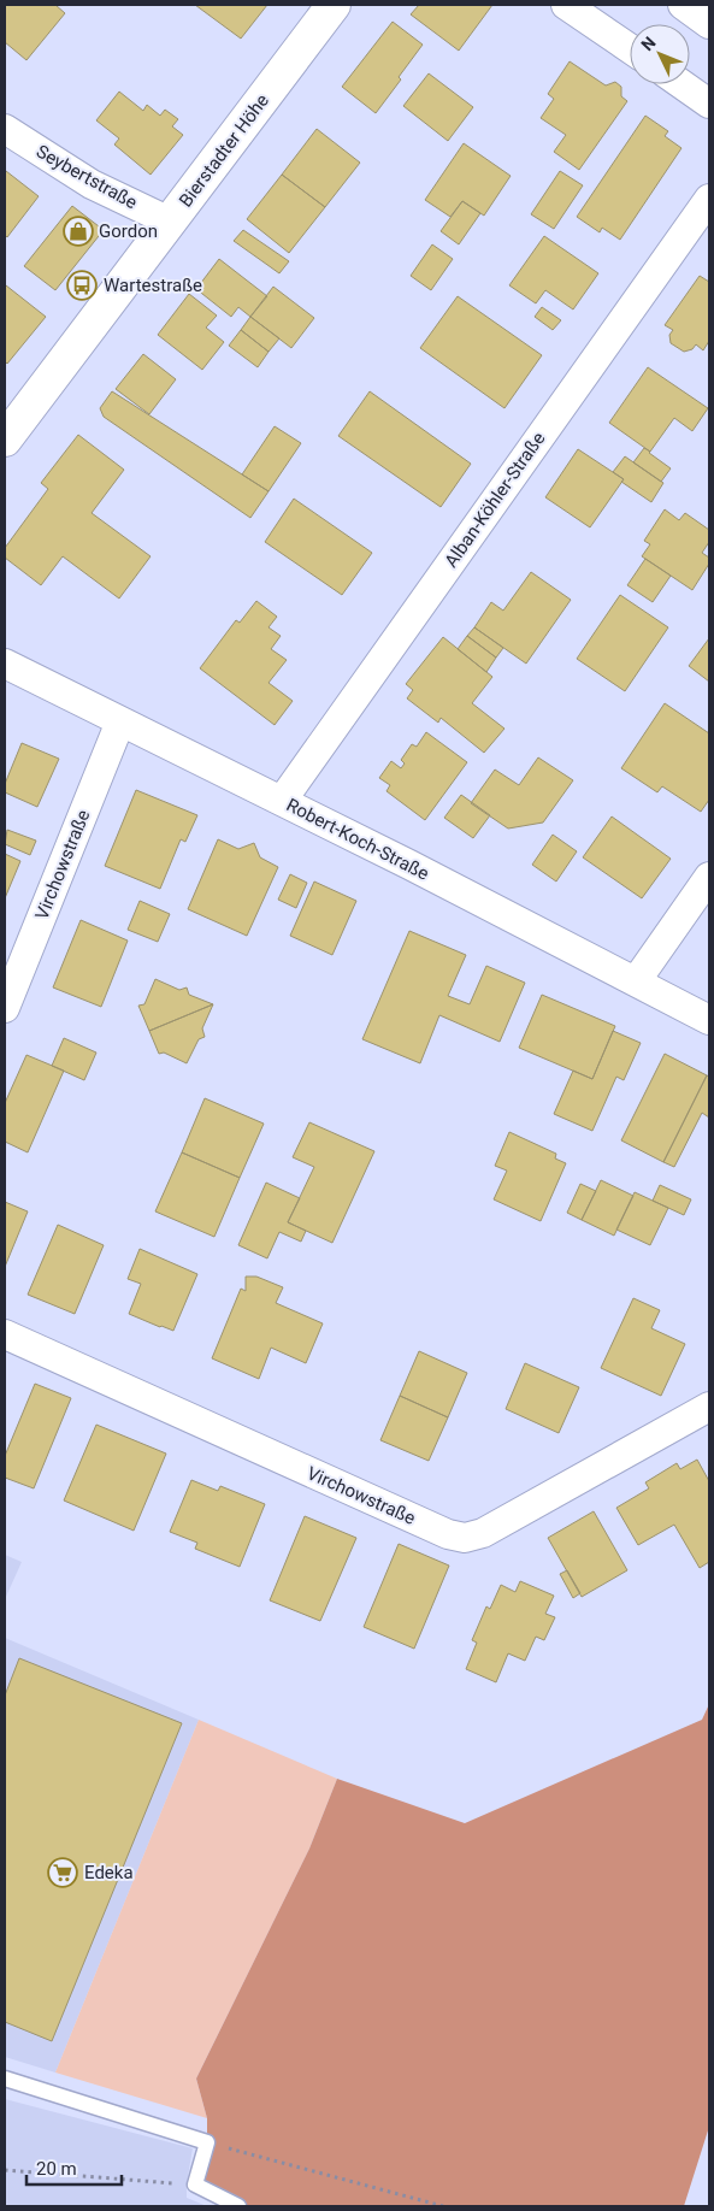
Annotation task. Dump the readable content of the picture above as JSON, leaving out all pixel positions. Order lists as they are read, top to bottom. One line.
{"streets":{"main road":["Bierstadter Höhe"],"street":["Seybertstraße","Alban-Köhler-Straße","Robert-Koch-Straße","Virchowstraße"]},"crossings":[["Bierstadter Höhe","Seybertstraße"],["Alban-Köhler-Straße","Robert-Koch-Straße"],["Robert-Koch-Straße","Virchowstraße"]],"places":{"shop":["Gordon"],"bus stop":["Wartestraße"],"supermarket":["Edeka"]},"scale_bar":"20 m","north":"top left"}
